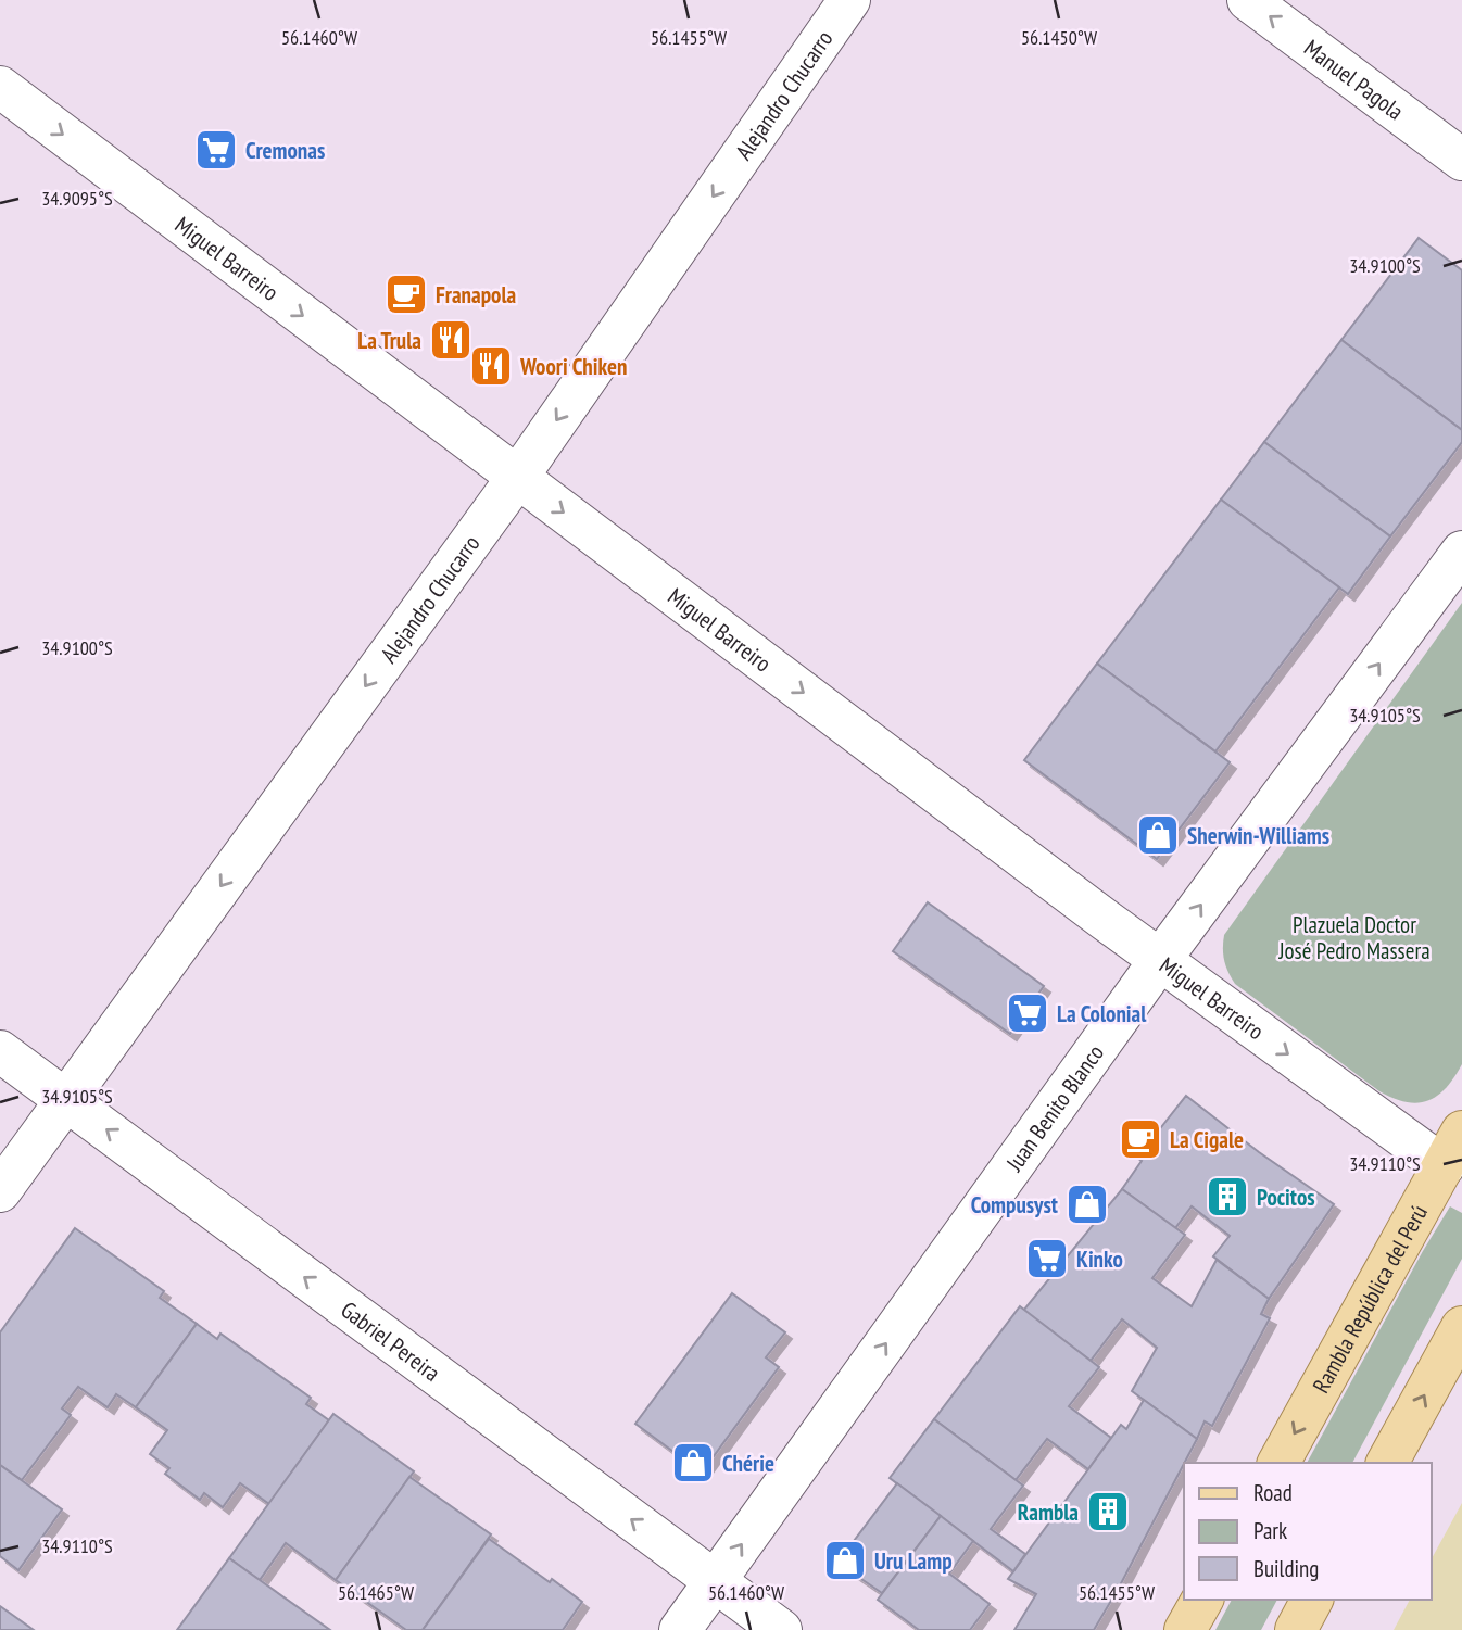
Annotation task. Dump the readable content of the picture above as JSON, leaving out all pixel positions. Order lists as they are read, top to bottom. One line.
{"streets":{"main road":["Rambla República del Perú"],"street":["Manuel Pagola","Alejandro Chucarro","Miguel Barreiro","Juan Benito Blanco","Gabriel Pereira"]},"crossings":[["Alejandro Chucarro","Miguel Barreiro"],["Alejandro Chucarro","Gabriel Pereira"],["Miguel Barreiro","Juan Benito Blanco"],["Miguel Barreiro","Rambla República del Perú"],["Juan Benito Blanco","Gabriel Pereira"]],"one_way":["Manuel Pagola","Alejandro Chucarro","Miguel Barreiro","Juan Benito Blanco","Gabriel Pereira"],"parks":["Plazuela Doctor José Pedro Massera"],"places":{"supermarket":["Cremonas","La Colonial","Kinko"],"cafe":["Franapola","La Cigale"],"restaurant":["La Trula","Woori Chiken"],"shop":["Sherwin-Williams","Compusyst","Chérie","Uru Lamp"],"building":["Pocitos","Rambla"]},"legend":["Road","Park","Building"],"coordinates":["56.1460°W","56.1455°W","56.1450°W","34.9095°S","34.9100°S","34.9105°S","34.9110°S","56.1465°W"]}
